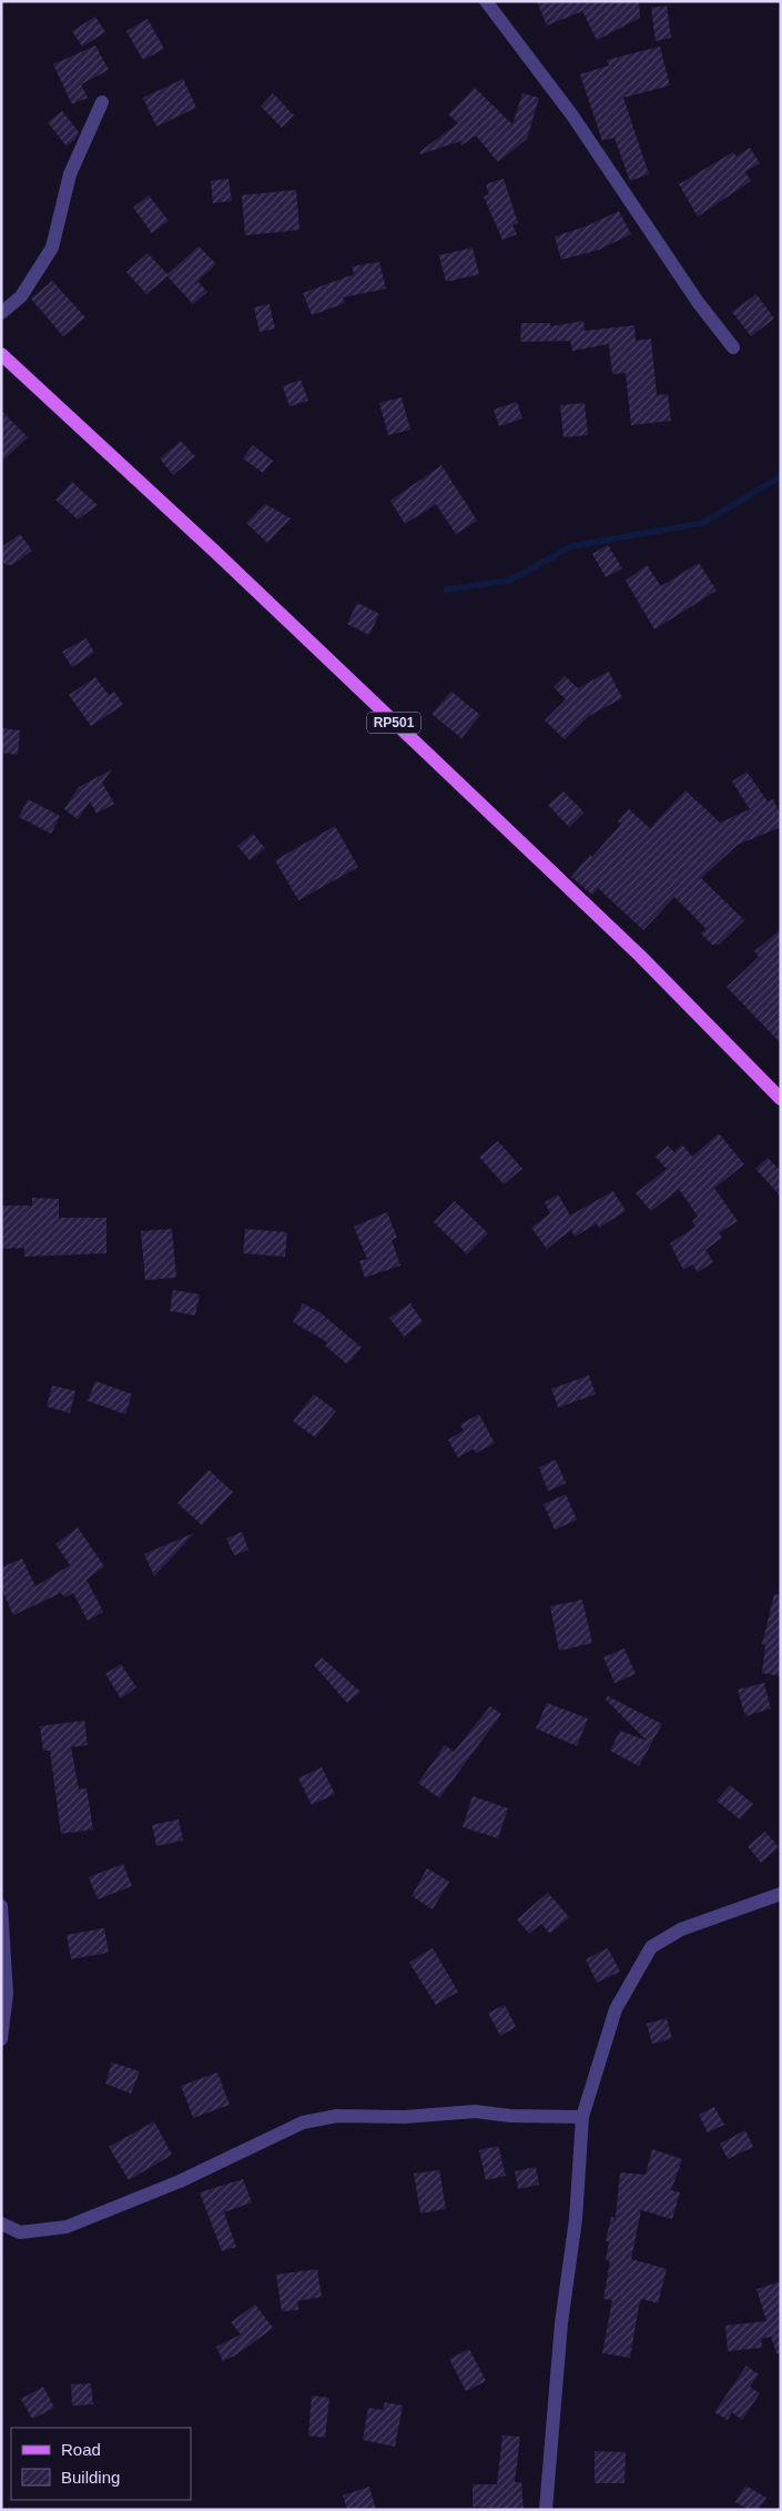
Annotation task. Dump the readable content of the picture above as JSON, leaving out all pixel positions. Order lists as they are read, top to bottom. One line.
{"streets":{"main road":["RP501"]},"legend":["Road","Building"]}
